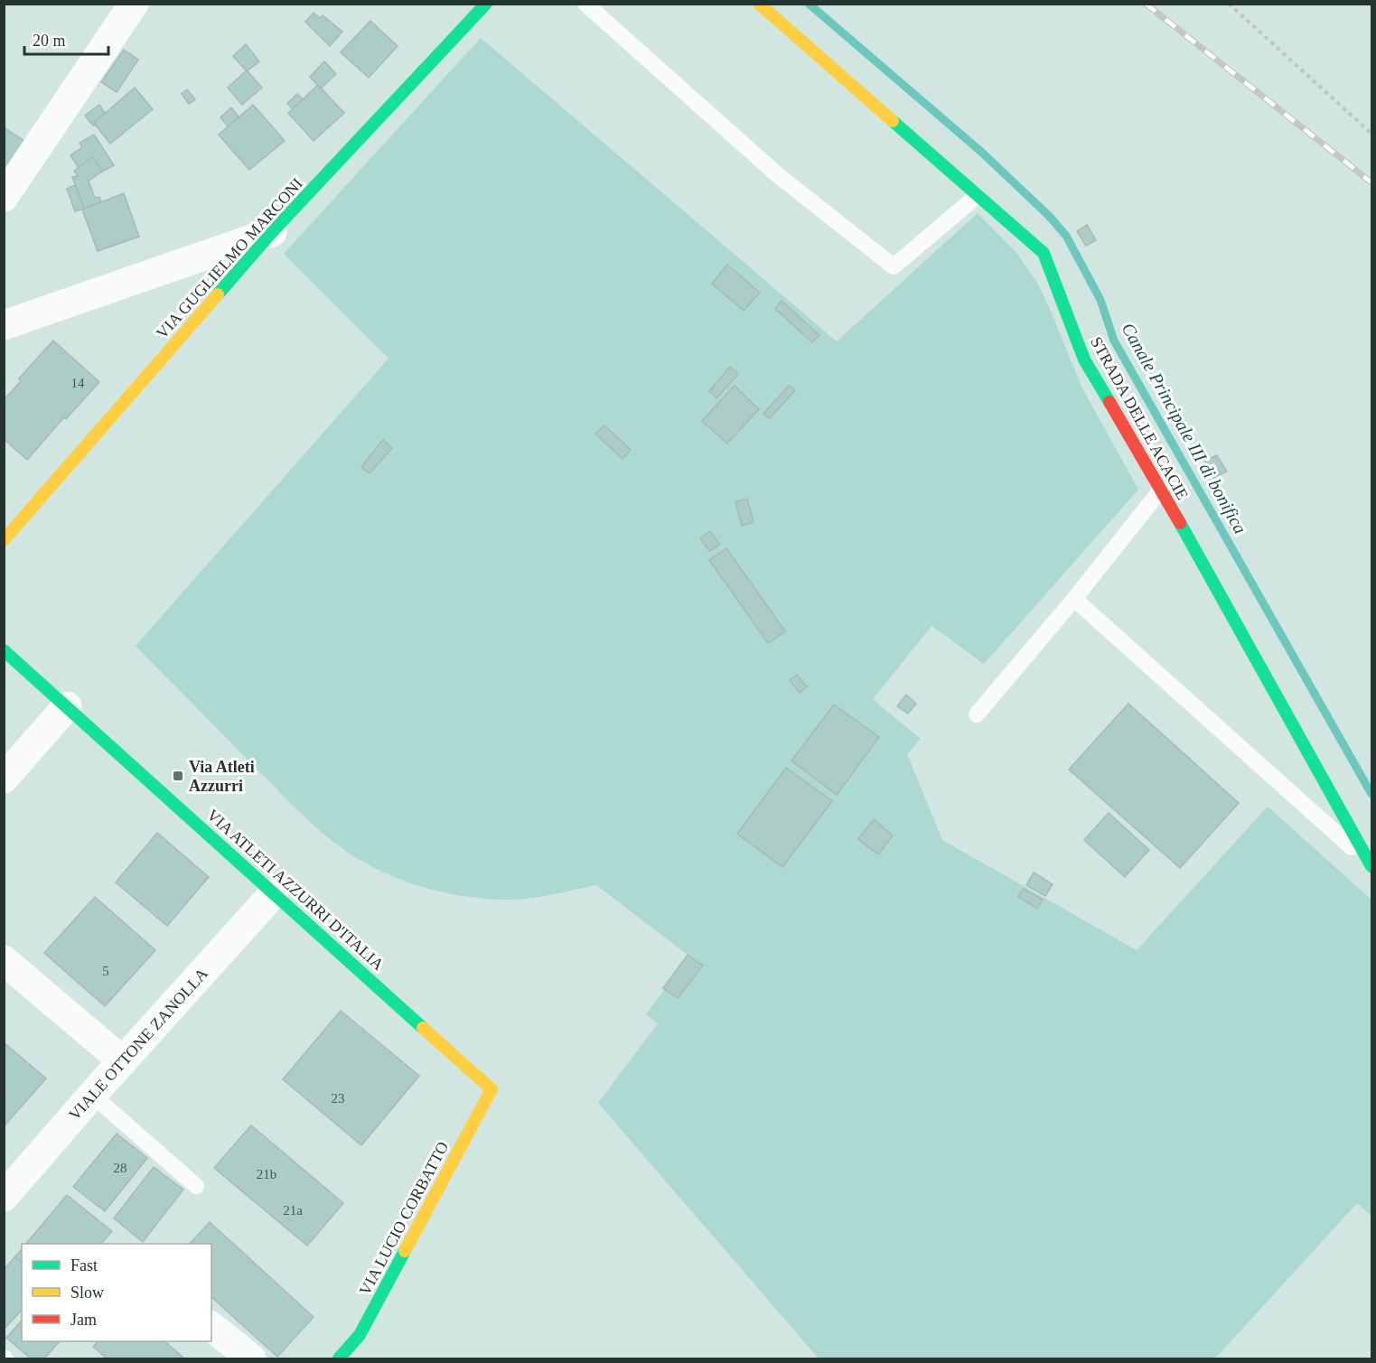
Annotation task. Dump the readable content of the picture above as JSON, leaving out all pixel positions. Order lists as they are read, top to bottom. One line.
{"streets":{"street":["VIA GUGLIELMO MARCONI","STRADA DELLE ACACIE","VIA ATLETI AZZURRI D'ITALIA","VIALE OTTONE ZANOLLA","VIA LUCIO CORBATTO"]},"crossings":[["VIA ATLETI AZZURRI D'ITALIA","VIALE OTTONE ZANOLLA"],["VIA ATLETI AZZURRI D'ITALIA","VIA LUCIO CORBATTO"]],"water":["Canale Principale III di bonifica"],"places":{"transit":["Via Atleti Azzurri"]},"house_numbers":["14","5","23","28","21b","21a"],"legend":["Fast","Slow","Jam"],"scale_bar":"20 m"}
